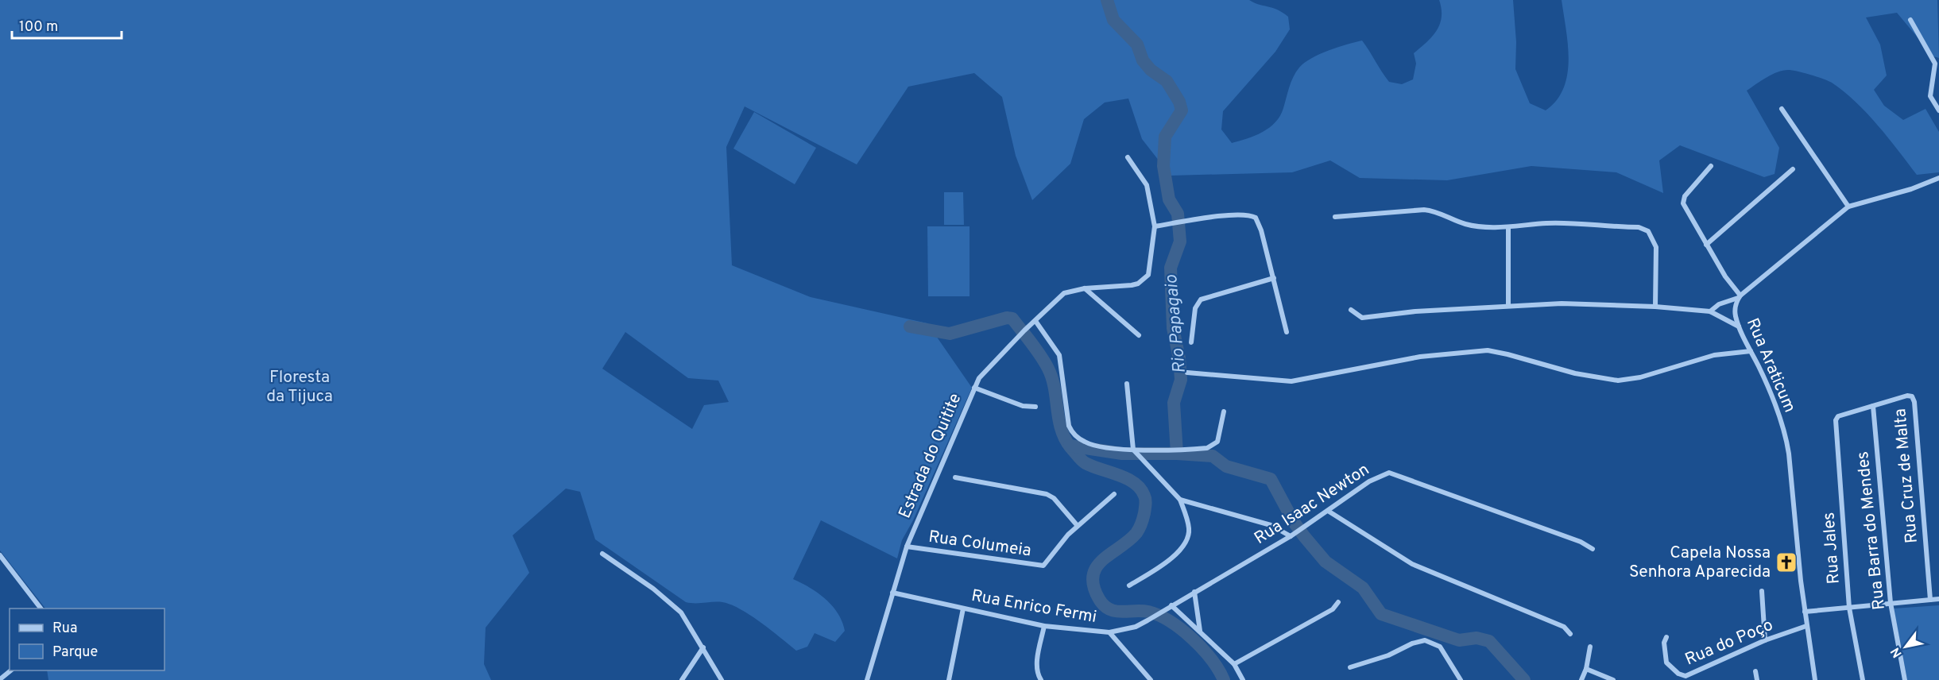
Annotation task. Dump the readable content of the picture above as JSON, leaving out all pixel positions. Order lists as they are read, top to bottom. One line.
{"streets":{"street":["Rua Araticum","Estrada do Quitite","Rua Cruz de Malta","Rua Isaac Newton","Rua Barra do Mendes","Rua Columeia","Rua Jales","Rua Enrico Fermi","Rua do Poço"]},"crossings":[["Rua Araticum","Rua do Poço"],["Estrada do Quitite","Rua Columeia"],["Estrada do Quitite","Rua Enrico Fermi"],["Rua Cruz de Malta","Rua Barra do Mendes"],["Rua Cruz de Malta","Rua Jales"],["Rua Isaac Newton","Rua Enrico Fermi"]],"water":["Rio Papagaio"],"parks":["Floresta da Tijuca"],"places":{"church":["Capela Nossa Senhora Aparecida"]},"legend":["Rua","Parque"],"scale_bar":"100 m","north":"bottom left"}
